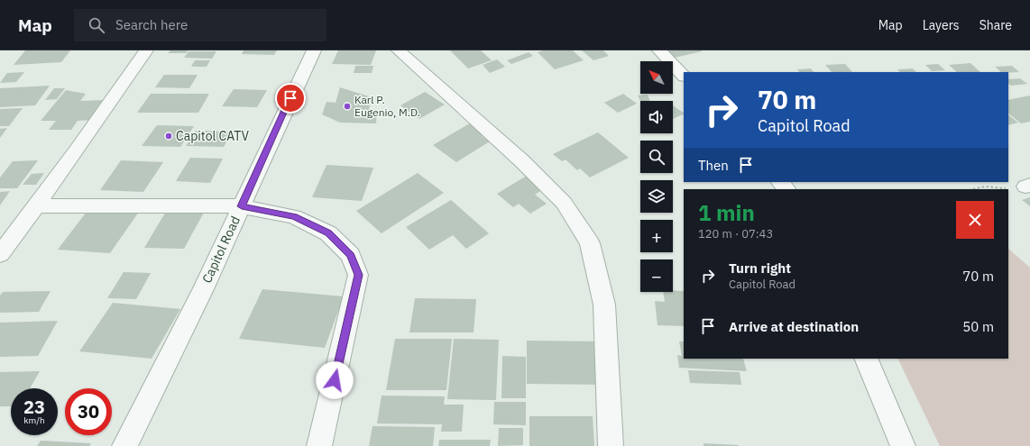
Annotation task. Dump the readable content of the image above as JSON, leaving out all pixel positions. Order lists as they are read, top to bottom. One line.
{"streets":{"street":["Capitol Road"]},"places":["Karl P. Eugenio, M.D.","Capitol CATV"],"north":"top left","page":{"header":"Map","search":"Search here","nav":["Map","Layers","Share"],"map_buttons":["+","−"],"turn":["70 m","Capitol Road"],"then":"Then","heading":["1 min","120 m · 07:43"],"list":[{"name":"Turn right","note":"Capitol Road","value":"70 m"},{"name":"Arrive at destination","value":"50 m"}],"speed":"23 km/h","limit":"30"}}
